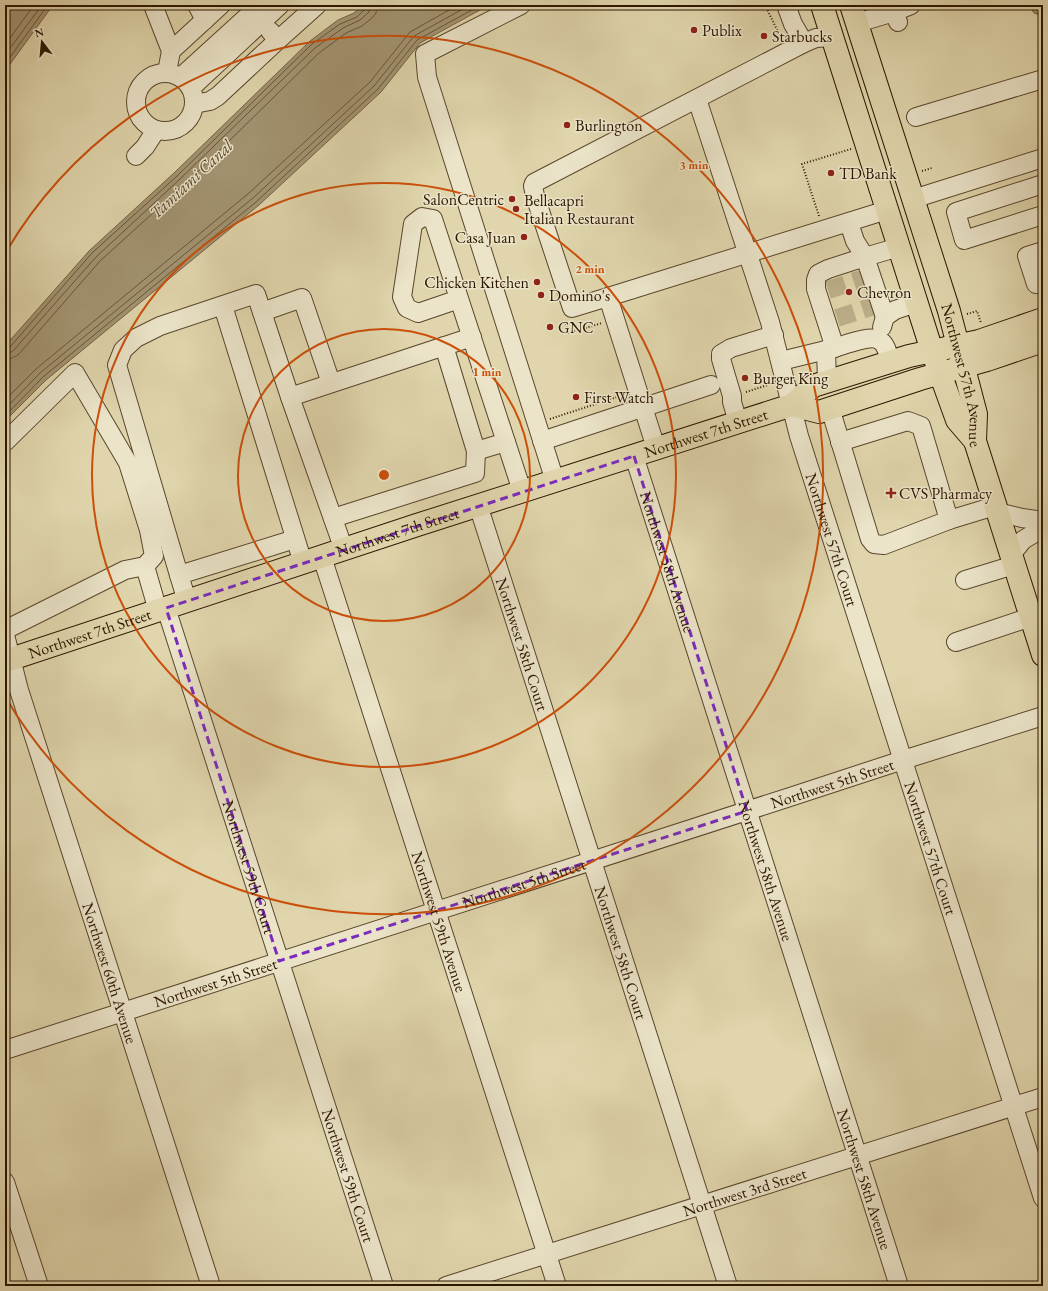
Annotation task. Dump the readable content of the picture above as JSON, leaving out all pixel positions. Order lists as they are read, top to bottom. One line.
{"streets":{"main road":["Northwest 57th Avenue","Northwest 7th Street"],"street":["Northwest 57th Court","Northwest 58th Avenue","Northwest 58th Court","Northwest 5th Street","Northwest 59th Court","Northwest 59th Avenue","Northwest 60th Avenue","Northwest 3rd Street"]},"crossings":[["Northwest 57th Avenue","Northwest 7th Street"],["Northwest 7th Street","Northwest 57th Court"],["Northwest 7th Street","Northwest 58th Avenue"],["Northwest 7th Street","Northwest 58th Court"],["Northwest 7th Street","Northwest 59th Court"],["Northwest 7th Street","Northwest 59th Avenue"],["Northwest 7th Street","Northwest 60th Avenue"],["Northwest 57th Court","Northwest 5th Street"],["Northwest 57th Court","Northwest 3rd Street"],["Northwest 58th Avenue","Northwest 5th Street"],["Northwest 58th Avenue","Northwest 3rd Street"],["Northwest 58th Court","Northwest 5th Street"],["Northwest 58th Court","Northwest 3rd Street"],["Northwest 5th Street","Northwest 59th Court"],["Northwest 5th Street","Northwest 59th Avenue"],["Northwest 5th Street","Northwest 60th Avenue"],["Northwest 59th Avenue","Northwest 3rd Street"]],"water":["Tamiami Canal"],"places":{"other":["Publix","Starbucks","Burlington","TD Bank","SalonCentric","Bellacapri Italian Restaurant","Casa Juan","Chicken Kitchen","Chevron","Domino's","GNC","Burger King","First Watch"],"health":["CVS Pharmacy"]},"north":"top","rings":["3 min","2 min","1 min"]}
